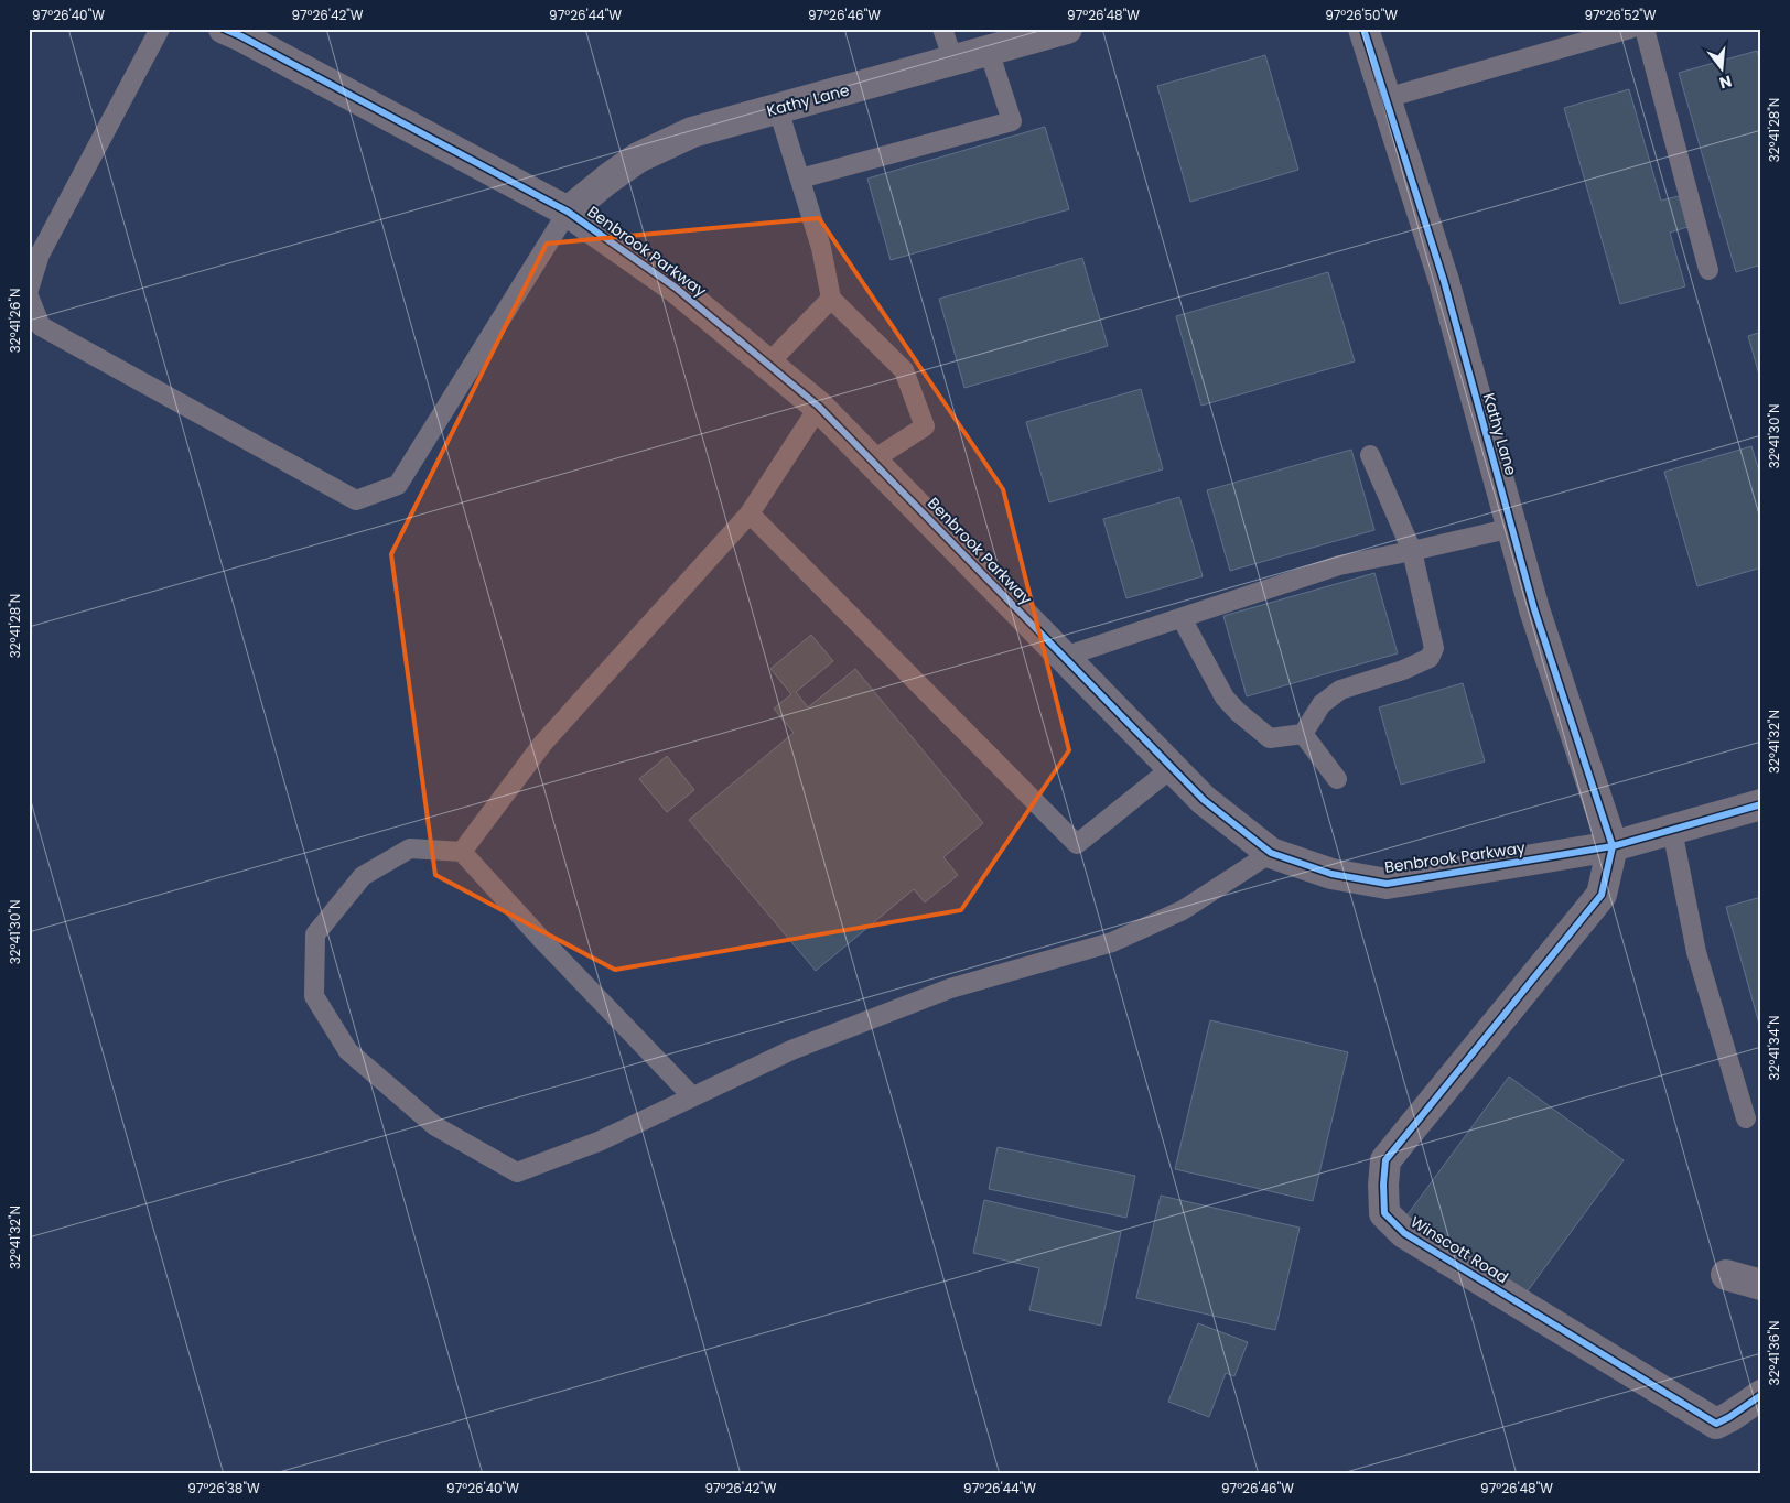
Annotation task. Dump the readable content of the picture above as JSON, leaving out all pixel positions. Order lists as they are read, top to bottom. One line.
{"streets":{"street":["Kathy Lane","Benbrook Parkway","Winscott Road"]},"crossings":[["Kathy Lane","Benbrook Parkway"],["Kathy Lane","Winscott Road"],["Benbrook Parkway","Winscott Road"]],"north":"bottom","coordinates":["97°26'40\"W","97°26'42\"W","97°26'44\"W","97°26'46\"W","97°26'48\"W","97°26'50\"W","97°26'52\"W","32°41'28\"N","32°41'26\"N","32°41'30\"N","32°41'32\"N","32°41'34\"N","32°41'36\"N","97°26'38\"W"]}
